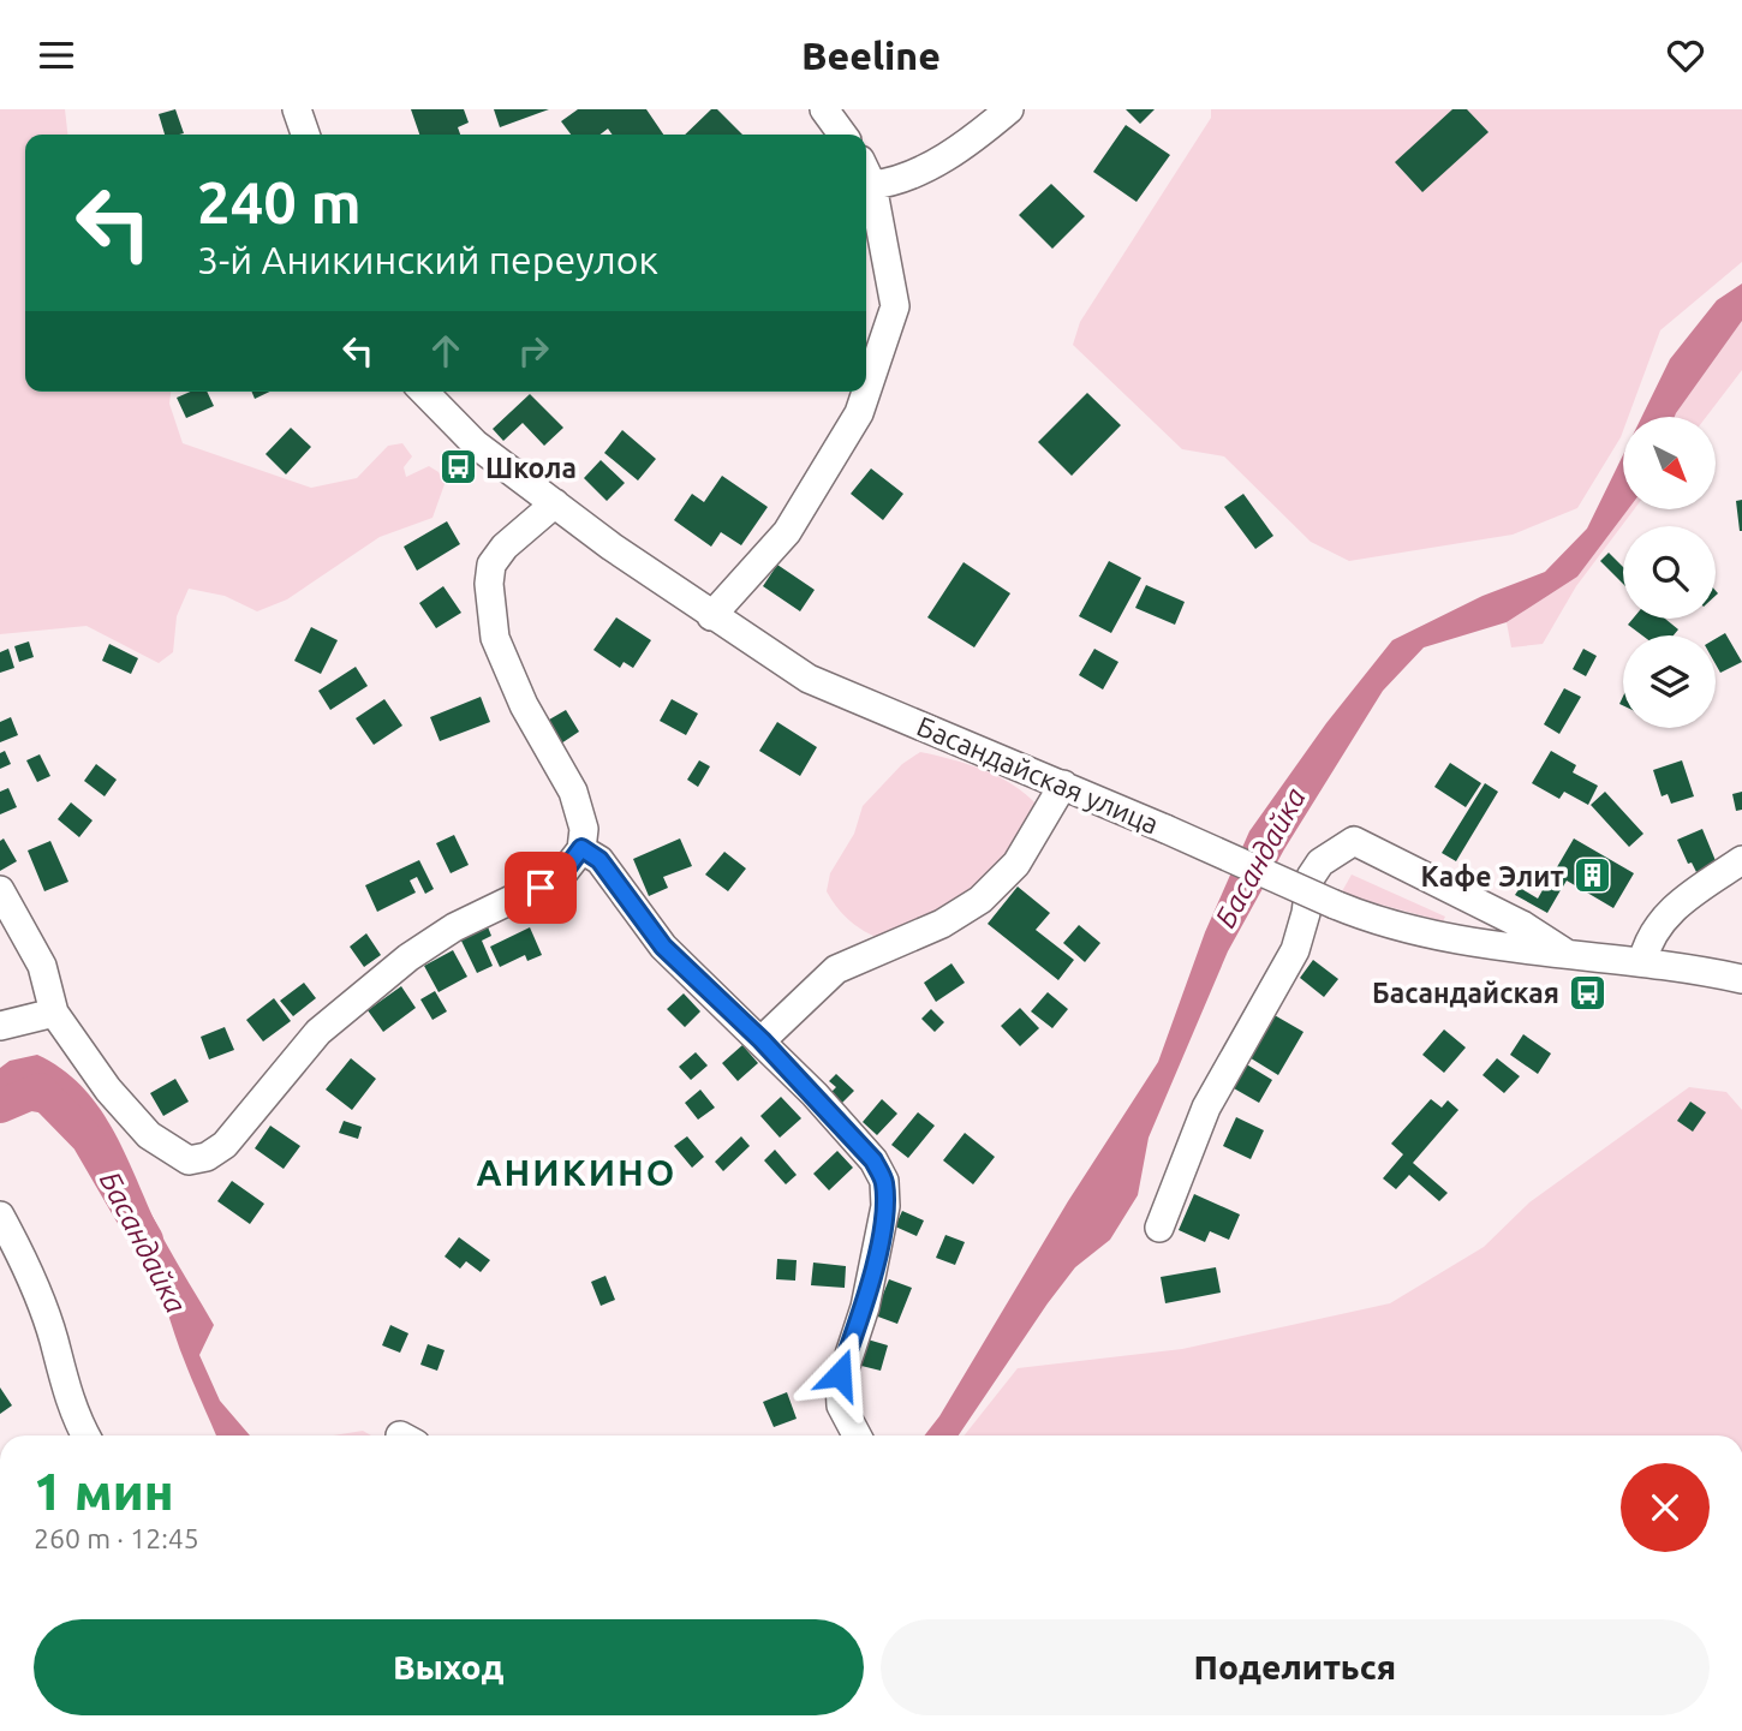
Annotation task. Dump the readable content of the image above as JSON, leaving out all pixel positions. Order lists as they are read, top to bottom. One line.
{"streets":{"street":["Басандайская улица"]},"districts":["АНИКИНО"],"water":["Басандайка"],"places":{"bus stop":["Школа","Басандайская"],"building":["Кафе Элит"]},"north":"bottom right","page":{"header":"Beeline","turn":["240 m","3-й Аникинский переулок"],"heading":["1 мин","260 m · 12:45"],"buttons":["Выход","Поделиться"]}}
